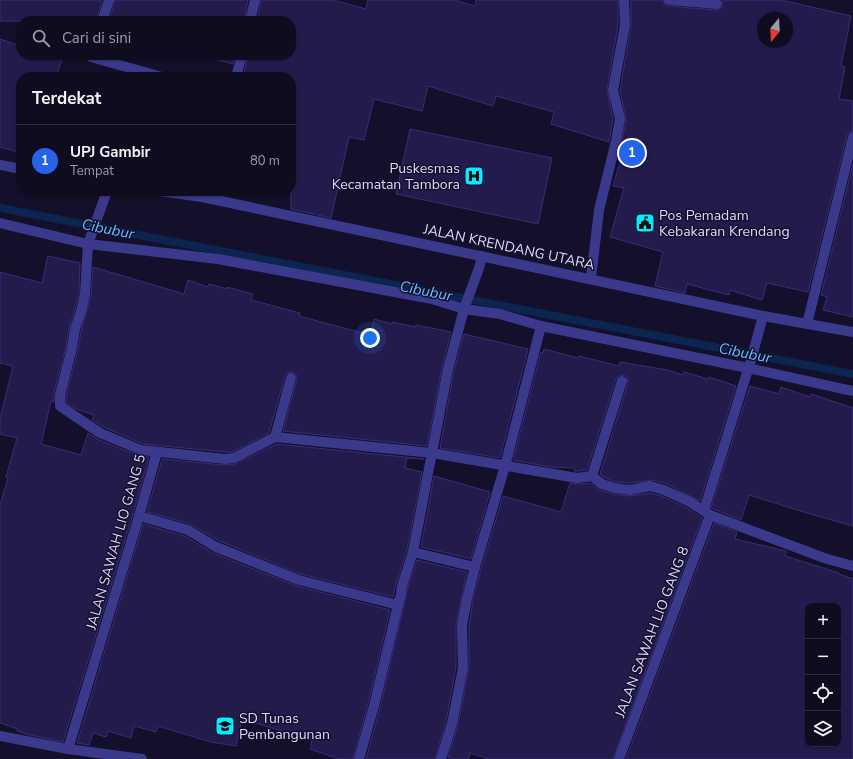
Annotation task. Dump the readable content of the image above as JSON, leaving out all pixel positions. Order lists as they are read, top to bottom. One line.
{"streets":{"street":["JALAN KRENDANG UTARA","JALAN SAWAH LIO GANG 5","JALAN SAWAH LIO GANG 8"]},"crossings":[["JALAN KRENDANG UTARA","JALAN SAWAH LIO GANG 8"]],"water":["Cibubur"],"places":{"hospital":["Puskesmas Kecamatan Tambora"],"public building":["Pos Pemadam Kebakaran Krendang"],"school or university":["SD Tunas Pembangunan"]},"north":"bottom","page":{"search":"Cari di sini","heading":"Terdekat","list":[{"mark":"1","name":"UPJ Gambir","note":"Tempat","value":"80 m"}],"pins":"1","map_buttons":["+","−"]}}
